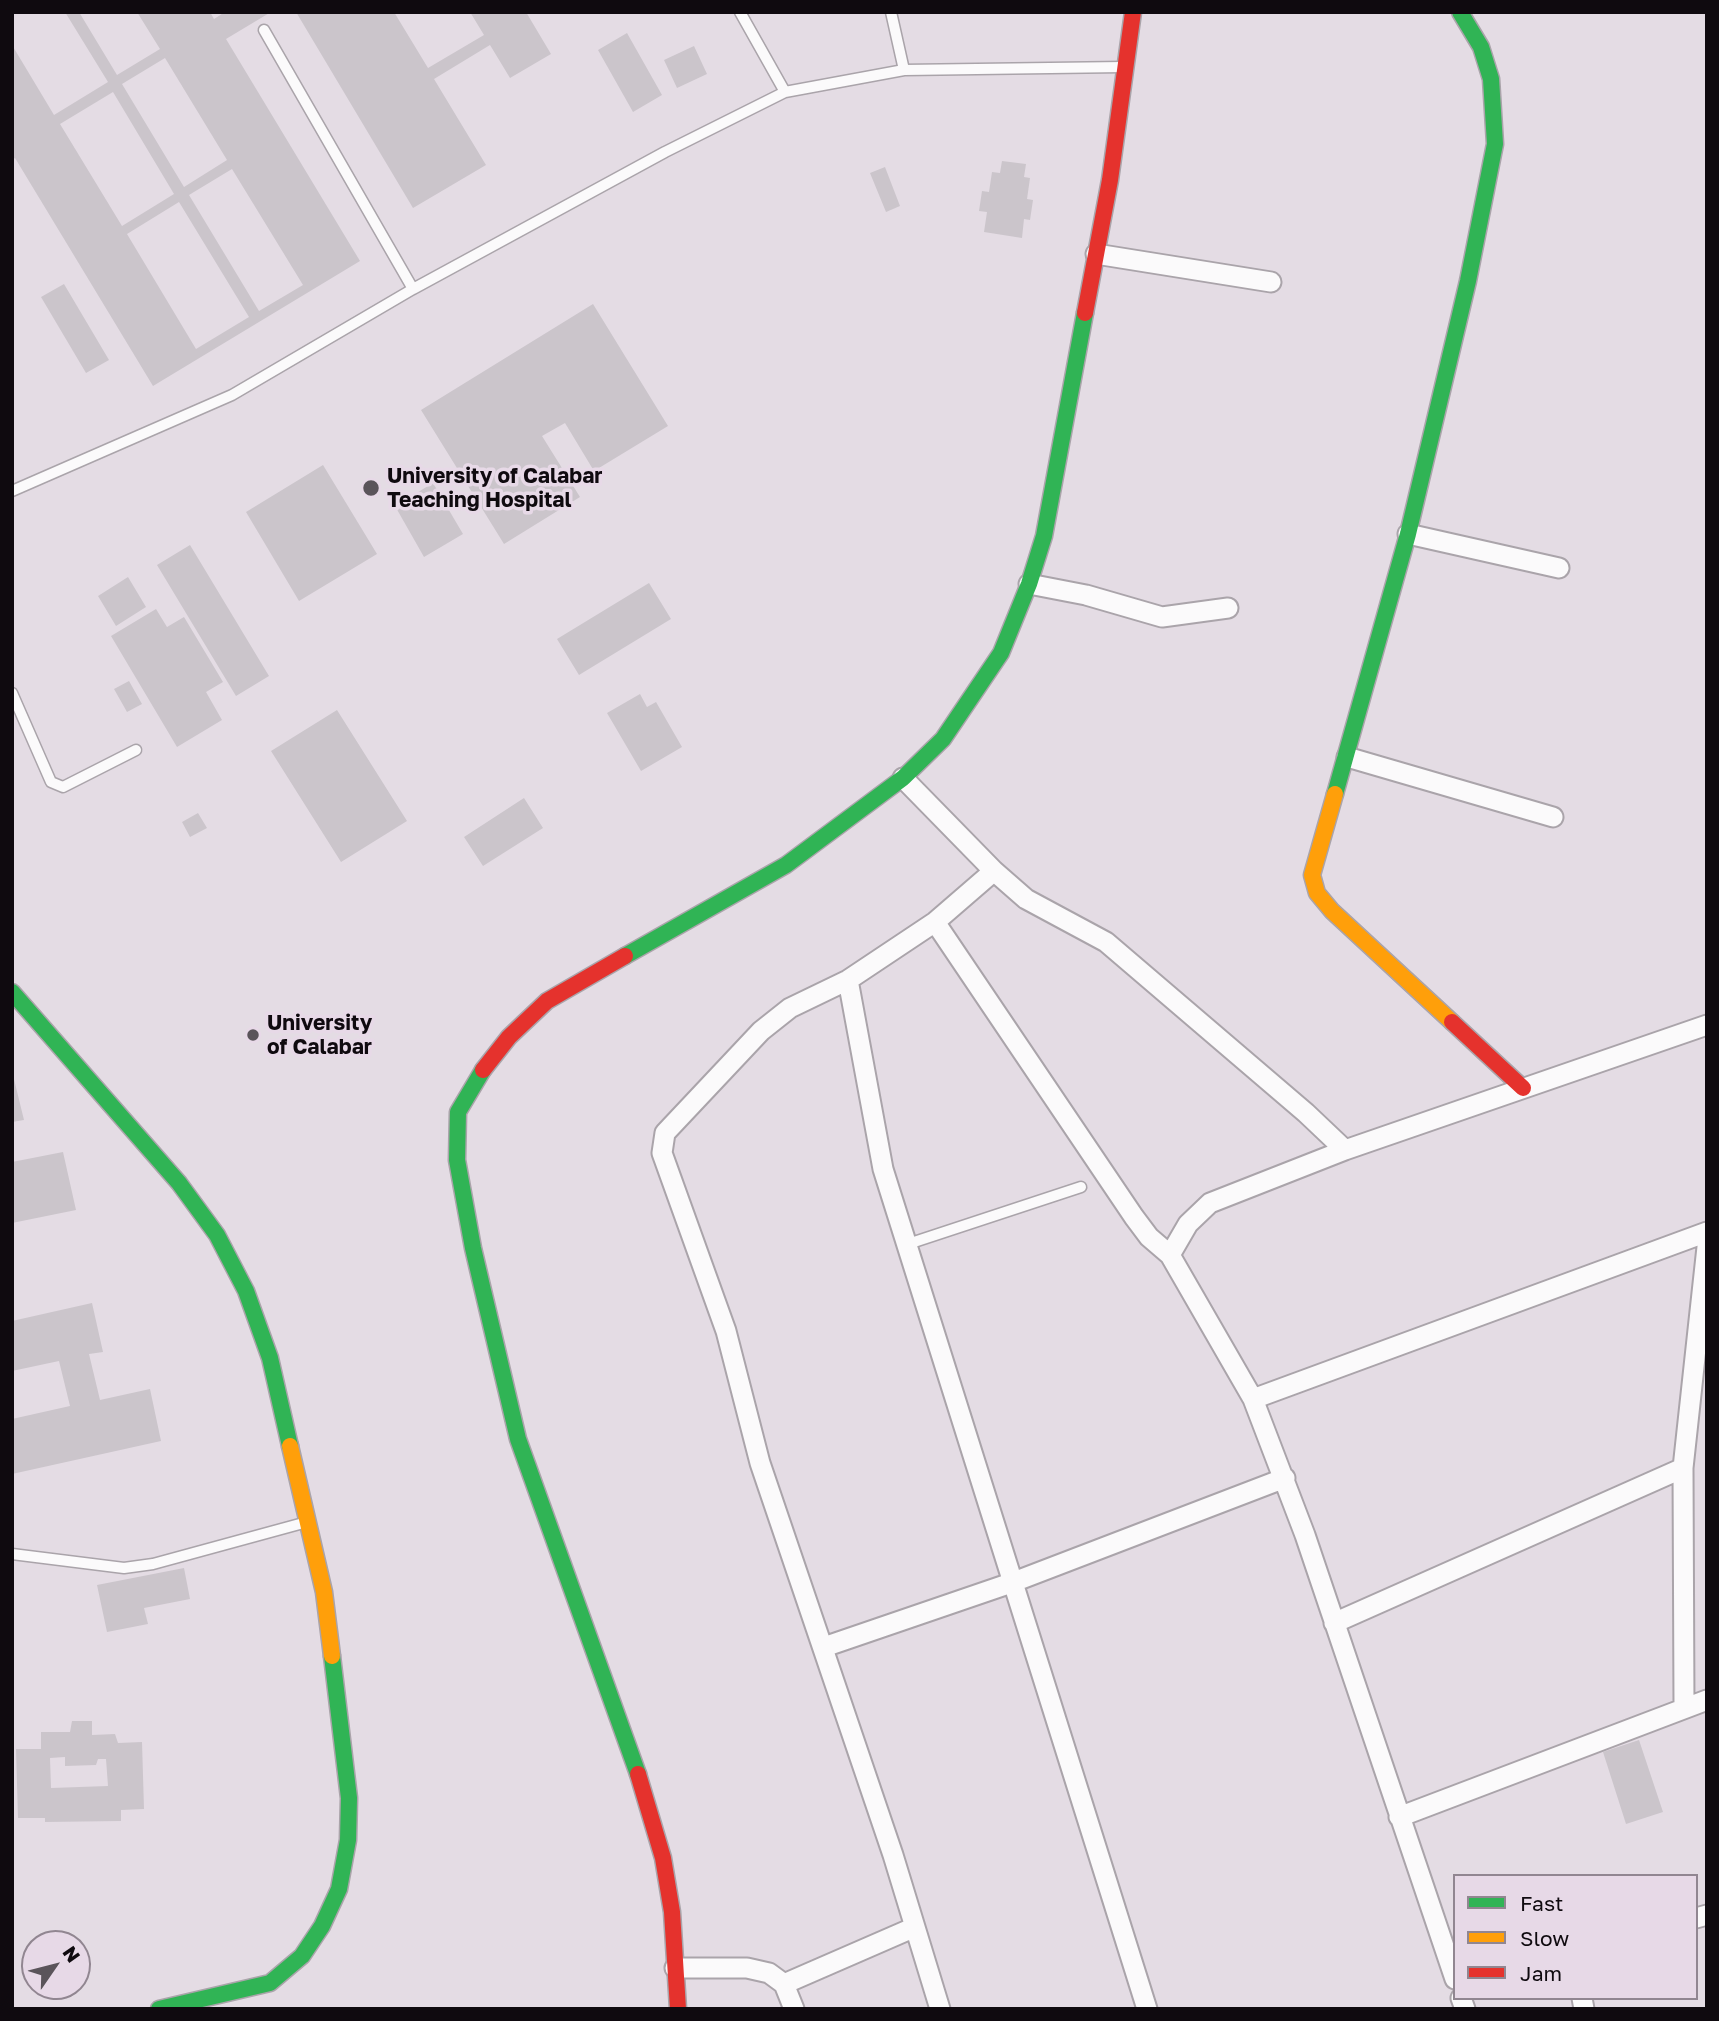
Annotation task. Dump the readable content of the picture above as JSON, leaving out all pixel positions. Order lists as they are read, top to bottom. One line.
{"places":["University of Calabar Teaching Hospital","University of Calabar"],"legend":["Fast","Slow","Jam"],"north":"top right"}
